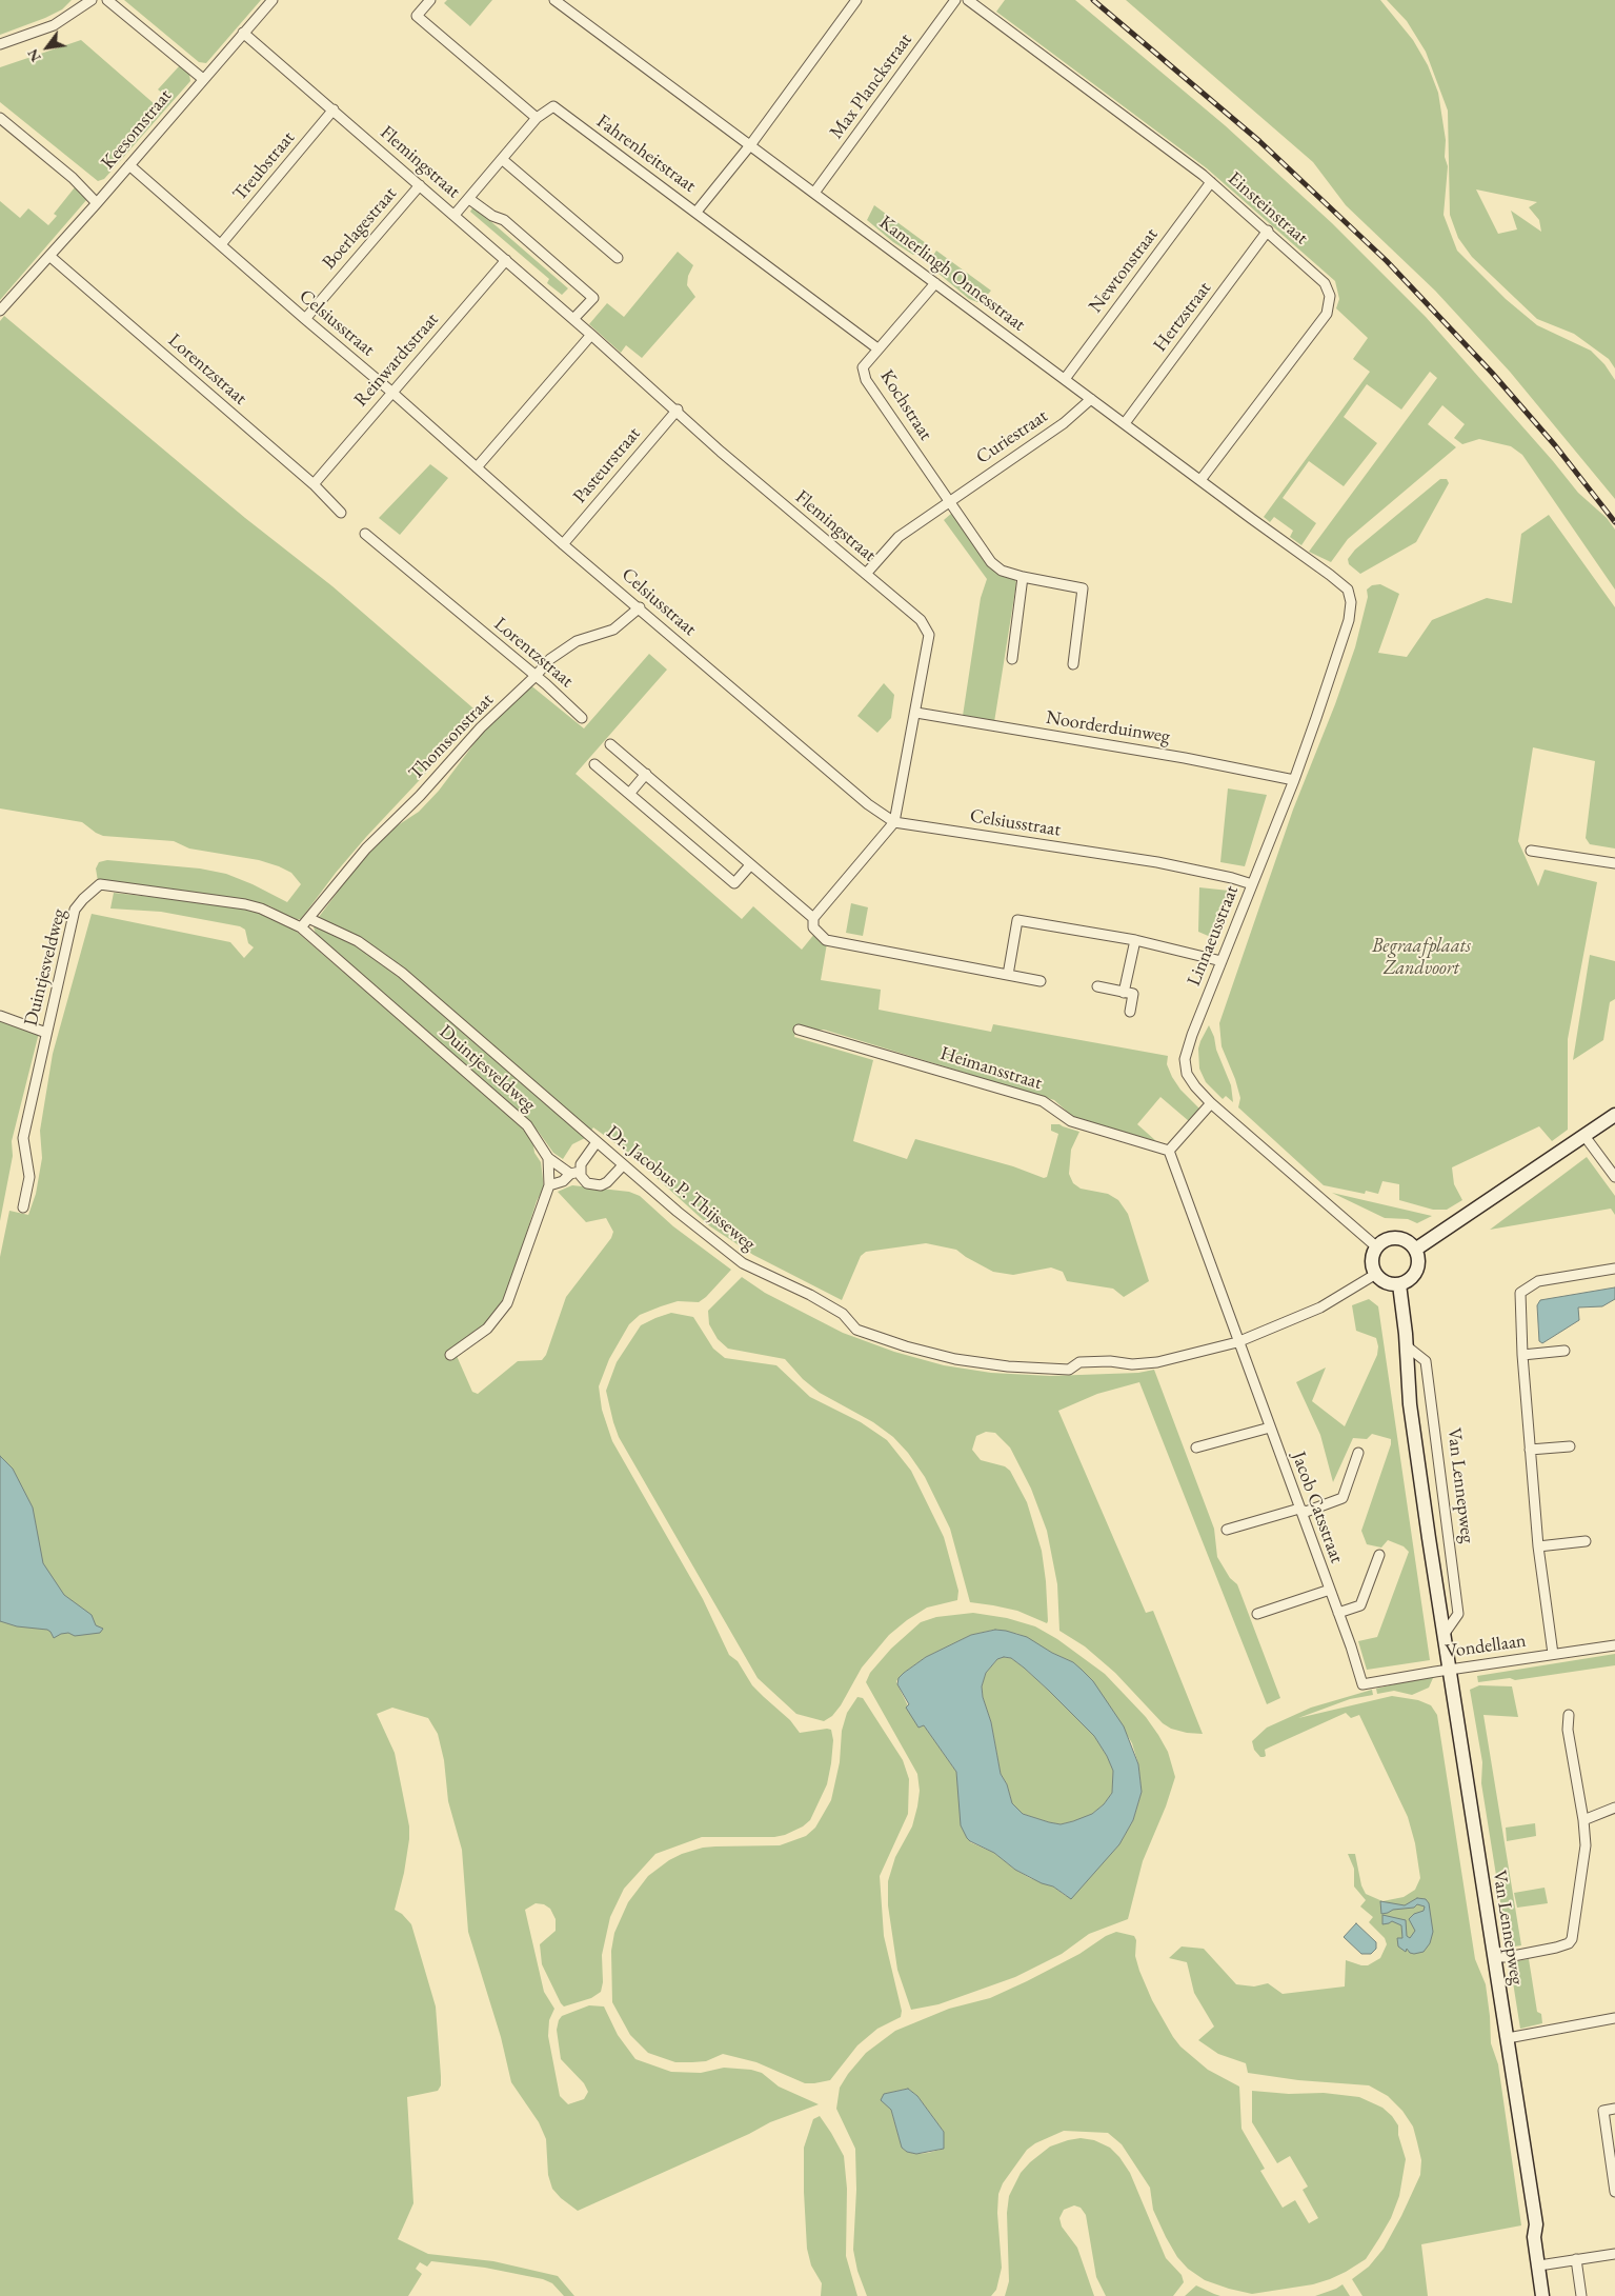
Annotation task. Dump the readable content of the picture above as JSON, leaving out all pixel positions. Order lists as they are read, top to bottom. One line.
{"streets":{"main road":["Van Lennepweg"],"street":["Max Planckstraat","Keesomstraat","Fahrenheitstraat","Flemingstraat","Treubstraat","Einsteinstraat","Boerlagestraat","Newtonstraat","Kamerlingh Onnesstraat","Hertzstraat","Celsiusstraat","Reinwardtstraat","Lorentzstraat","Kochstraat","Curiestraat","Pasteurstraat","Noorderduinweg","Thomsonstraat","Linnaeusstraat","Duintjesveldweg","Heimansstraat","Dr. Jacobus P. Thijsseweg","Jacob Catsstraat","Vondellaan"]},"crossings":[["Max Planckstraat","Kamerlingh Onnesstraat"],["Keesomstraat","Flemingstraat"],["Keesomstraat","Celsiusstraat"],["Keesomstraat","Lorentzstraat"],["Fahrenheitstraat","Kochstraat"],["Flemingstraat","Treubstraat"],["Flemingstraat","Boerlagestraat"],["Flemingstraat","Celsiusstraat"],["Flemingstraat","Reinwardtstraat"],["Flemingstraat","Curiestraat"],["Flemingstraat","Pasteurstraat"],["Flemingstraat","Noorderduinweg"],["Treubstraat","Celsiusstraat"],["Einsteinstraat","Newtonstraat"],["Einsteinstraat","Kamerlingh Onnesstraat"],["Einsteinstraat","Hertzstraat"],["Boerlagestraat","Celsiusstraat"],["Newtonstraat","Kamerlingh Onnesstraat"],["Kamerlingh Onnesstraat","Hertzstraat"],["Kamerlingh Onnesstraat","Kochstraat"],["Kamerlingh Onnesstraat","Curiestraat"],["Kamerlingh Onnesstraat","Linnaeusstraat"],["Celsiusstraat","Reinwardtstraat"],["Celsiusstraat","Pasteurstraat"],["Celsiusstraat","Thomsonstraat"],["Celsiusstraat","Linnaeusstraat"],["Reinwardtstraat","Lorentzstraat"],["Lorentzstraat","Thomsonstraat"],["Kochstraat","Curiestraat"],["Noorderduinweg","Linnaeusstraat"],["Thomsonstraat","Dr. Jacobus P. Thijsseweg"],["Linnaeusstraat","Dr. Jacobus P. Thijsseweg"],["Linnaeusstraat","Van Lennepweg"],["Duintjesveldweg","Dr. Jacobus P. Thijsseweg"],["Dr. Jacobus P. Thijsseweg","Van Lennepweg"],["Dr. Jacobus P. Thijsseweg","Jacob Catsstraat"],["Van Lennepweg","Vondellaan"],["Jacob Catsstraat","Vondellaan"]],"parks":["Begraafplaats Zandvoort"],"north":"bottom left"}
